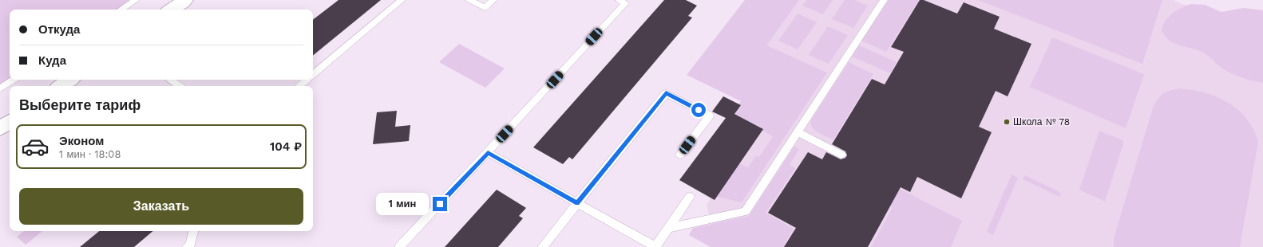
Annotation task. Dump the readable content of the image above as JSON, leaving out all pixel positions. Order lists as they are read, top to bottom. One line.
{"places":["Школа № 78"],"page":{"banner":["Откуда","Куда"],"heading":"Выберите тариф","list":[{"name":"Эконом","note":"1 мин · 18:08","value":"104 ₽"}],"buttons":"Заказать","bubble":"1 мин"}}
